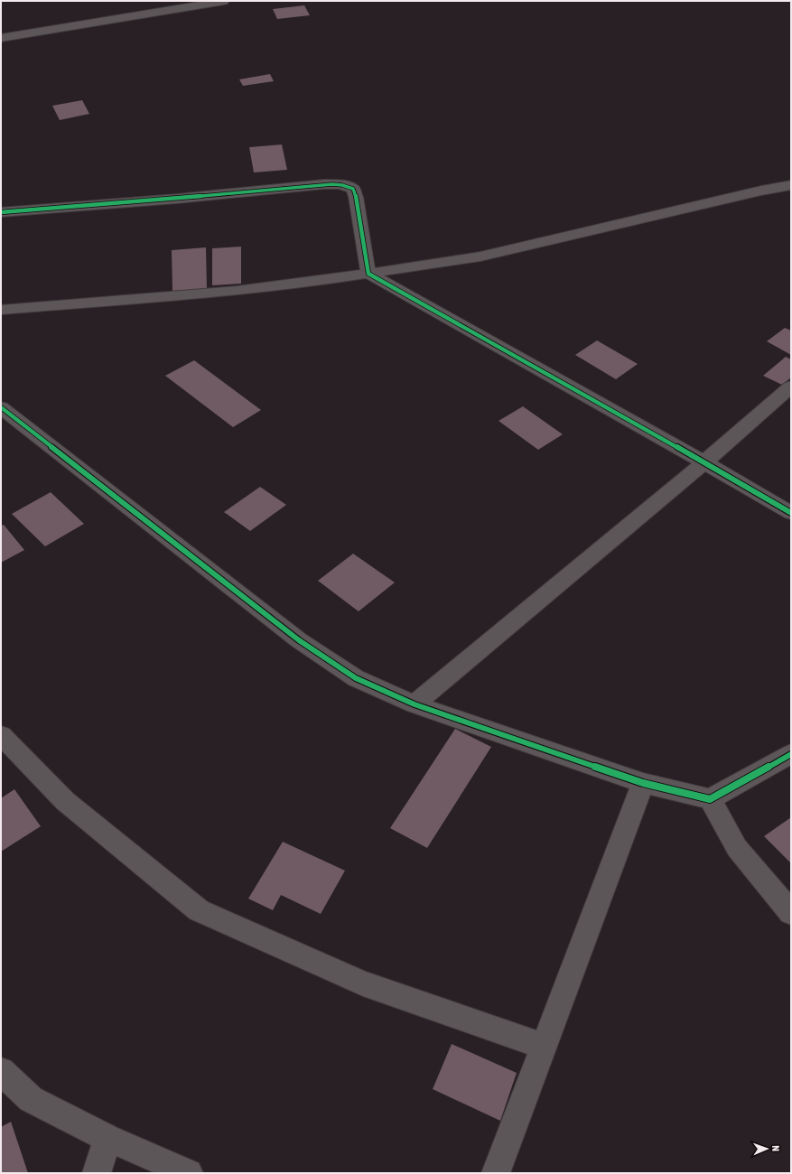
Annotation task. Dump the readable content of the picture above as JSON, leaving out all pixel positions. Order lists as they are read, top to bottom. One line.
{"north":"right"}
